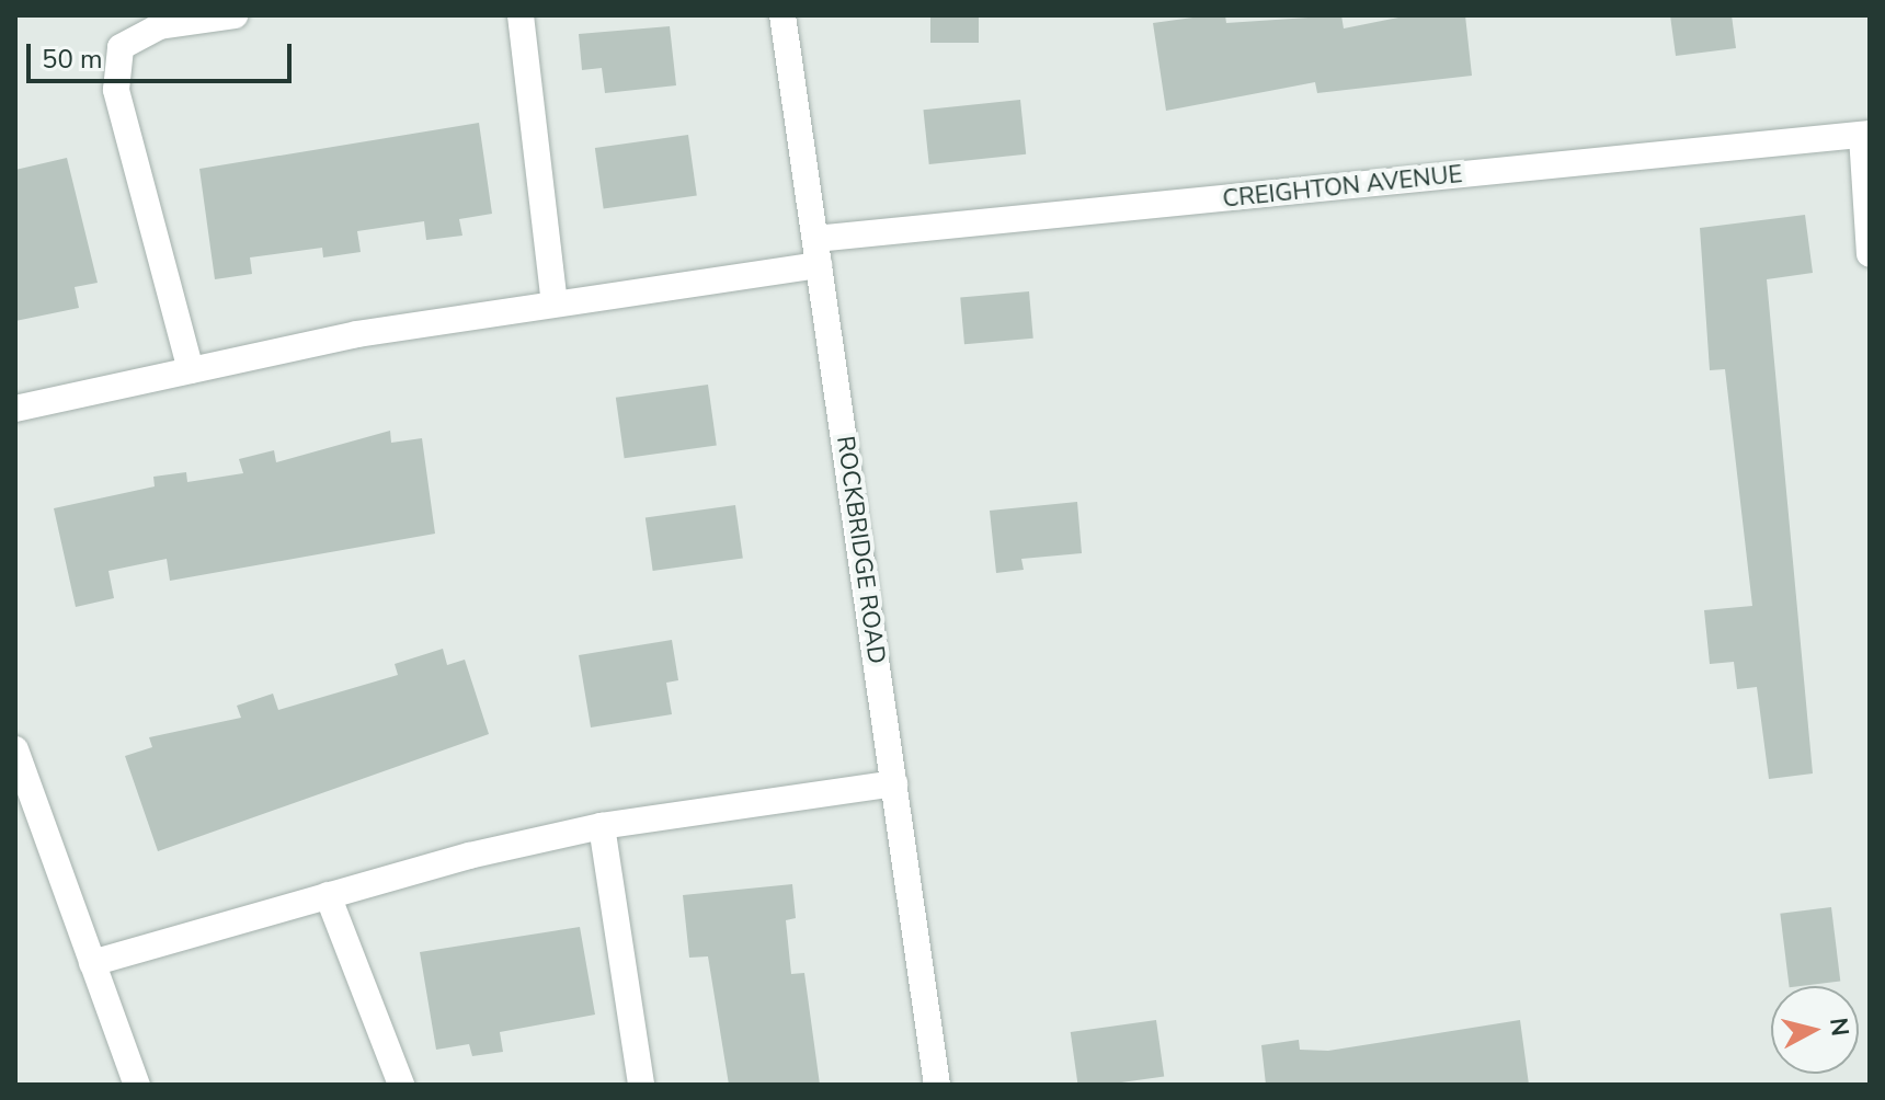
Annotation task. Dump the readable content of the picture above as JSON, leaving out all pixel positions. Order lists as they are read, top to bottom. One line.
{"streets":{"street":["CREIGHTON AVENUE","ROCKBRIDGE ROAD"]},"crossings":[["CREIGHTON AVENUE","ROCKBRIDGE ROAD"]],"scale_bar":"50 m","north":"right"}
